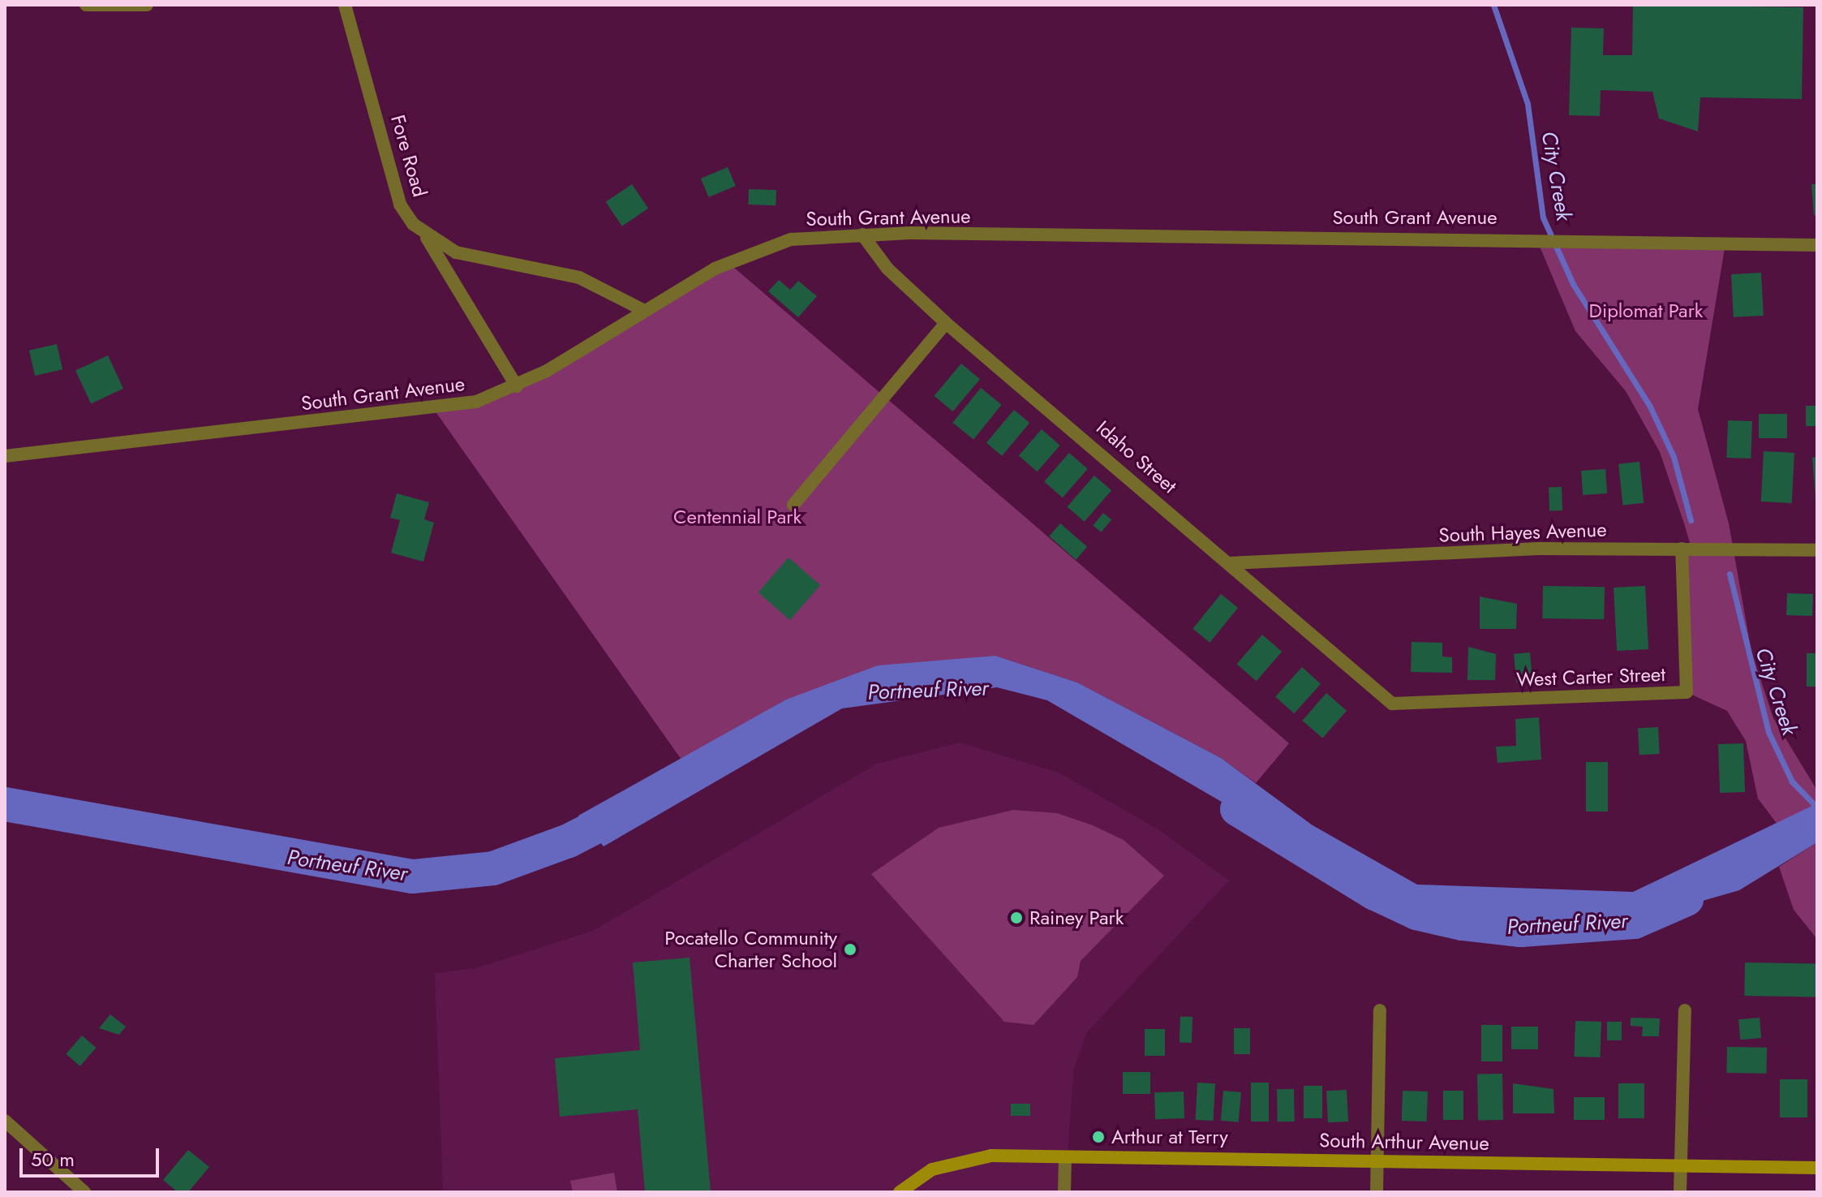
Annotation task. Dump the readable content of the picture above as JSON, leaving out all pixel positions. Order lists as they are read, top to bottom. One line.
{"streets":{"main road":["South Arthur Avenue"],"street":["Fore Road","South Grant Avenue","Idaho Street","South Hayes Avenue","West Carter Street"]},"crossings":[["Fore Road","South Grant Avenue"],["South Grant Avenue","Idaho Street"],["Idaho Street","South Hayes Avenue"],["Idaho Street","West Carter Street"],["South Hayes Avenue","West Carter Street"]],"water":["City Creek","Portneuf River"],"parks":["Diplomat Park","Centennial Park"],"places":["Rainey Park","Pocatello Community Charter School","Arthur at Terry"],"scale_bar":"50 m"}
